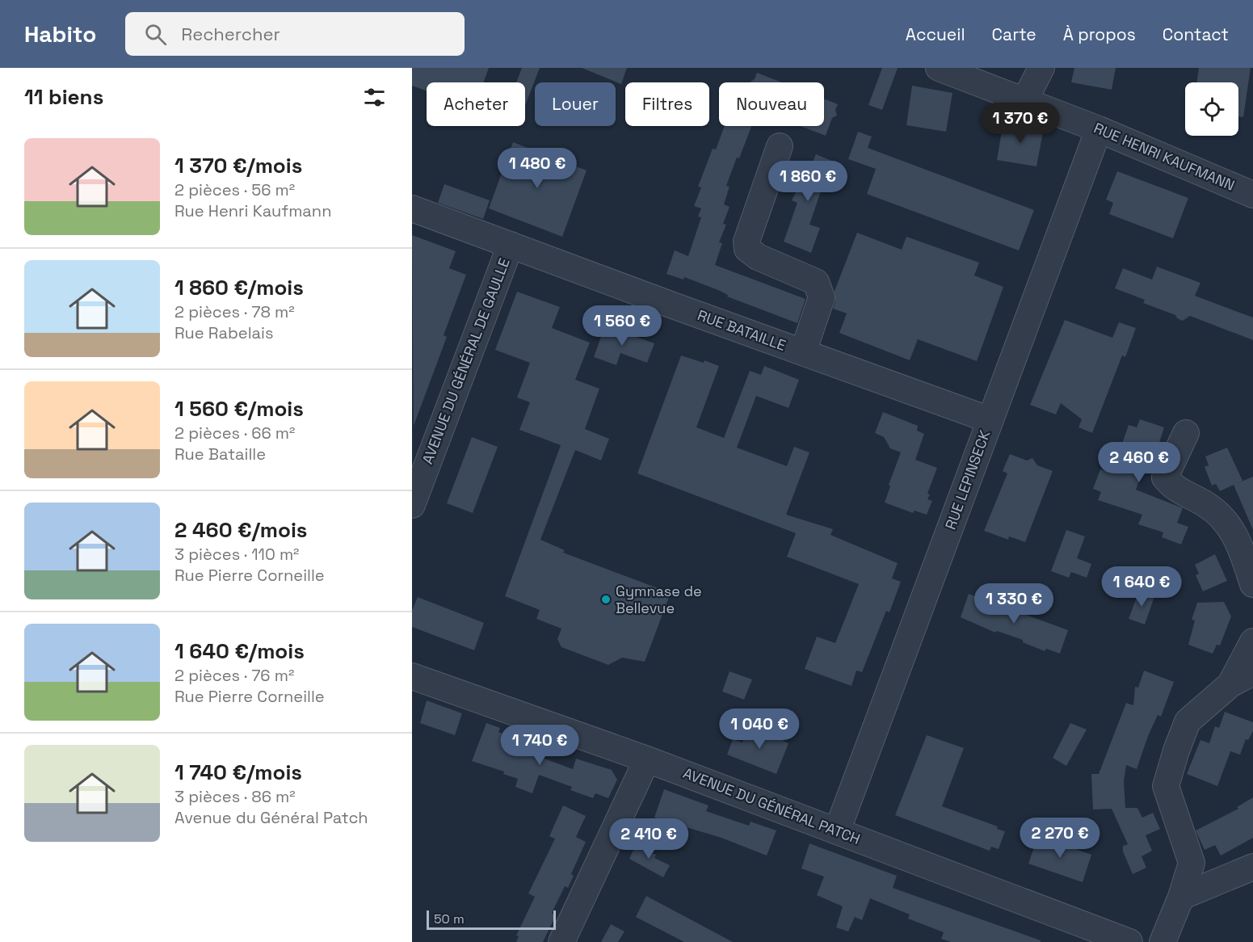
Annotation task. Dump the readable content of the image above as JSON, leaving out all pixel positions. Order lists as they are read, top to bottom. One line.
{"streets":{"street":["RUE HENRI KAUFMANN","RUE BATAILLE","AVENUE DU GÉNÉRAL DE GAULLE","RUE LEPINSECK","AVENUE DU GÉNÉRAL PATCH"]},"crossings":[["RUE HENRI KAUFMANN","RUE LEPINSECK"],["RUE BATAILLE","AVENUE DU GÉNÉRAL DE GAULLE"],["RUE BATAILLE","RUE LEPINSECK"],["RUE LEPINSECK","AVENUE DU GÉNÉRAL PATCH"]],"places":["Gymnase de Bellevue"],"scale_bar":"50 m","page":{"header":"Habito","search":"Rechercher","nav":["Accueil","Carte","À propos","Contact"],"heading":"11 biens","chip":["Acheter","Louer","Filtres","Nouveau"],"price":["1 370 €","1 480 €","1 860 €","1 560 €","2 460 €","1 640 €","1 330 €","1 040 €","1 740 €","2 270 €","2 410 €"],"list":[{"name":"1 370 €/mois","note":"2 pièces · 56 m² · Rue Henri Kaufmann"},{"name":"1 860 €/mois","note":"2 pièces · 78 m² · Rue Rabelais"},{"name":"1 560 €/mois","note":"2 pièces · 66 m² · Rue Bataille"},{"name":"2 460 €/mois","note":"3 pièces · 110 m² · Rue Pierre Corneille"},{"name":"1 640 €/mois","note":"2 pièces · 76 m² · Rue Pierre Corneille"},{"name":"1 740 €/mois","note":"3 pièces · 86 m² · Avenue du Général Patch"}],"scale":"50 m"}}
